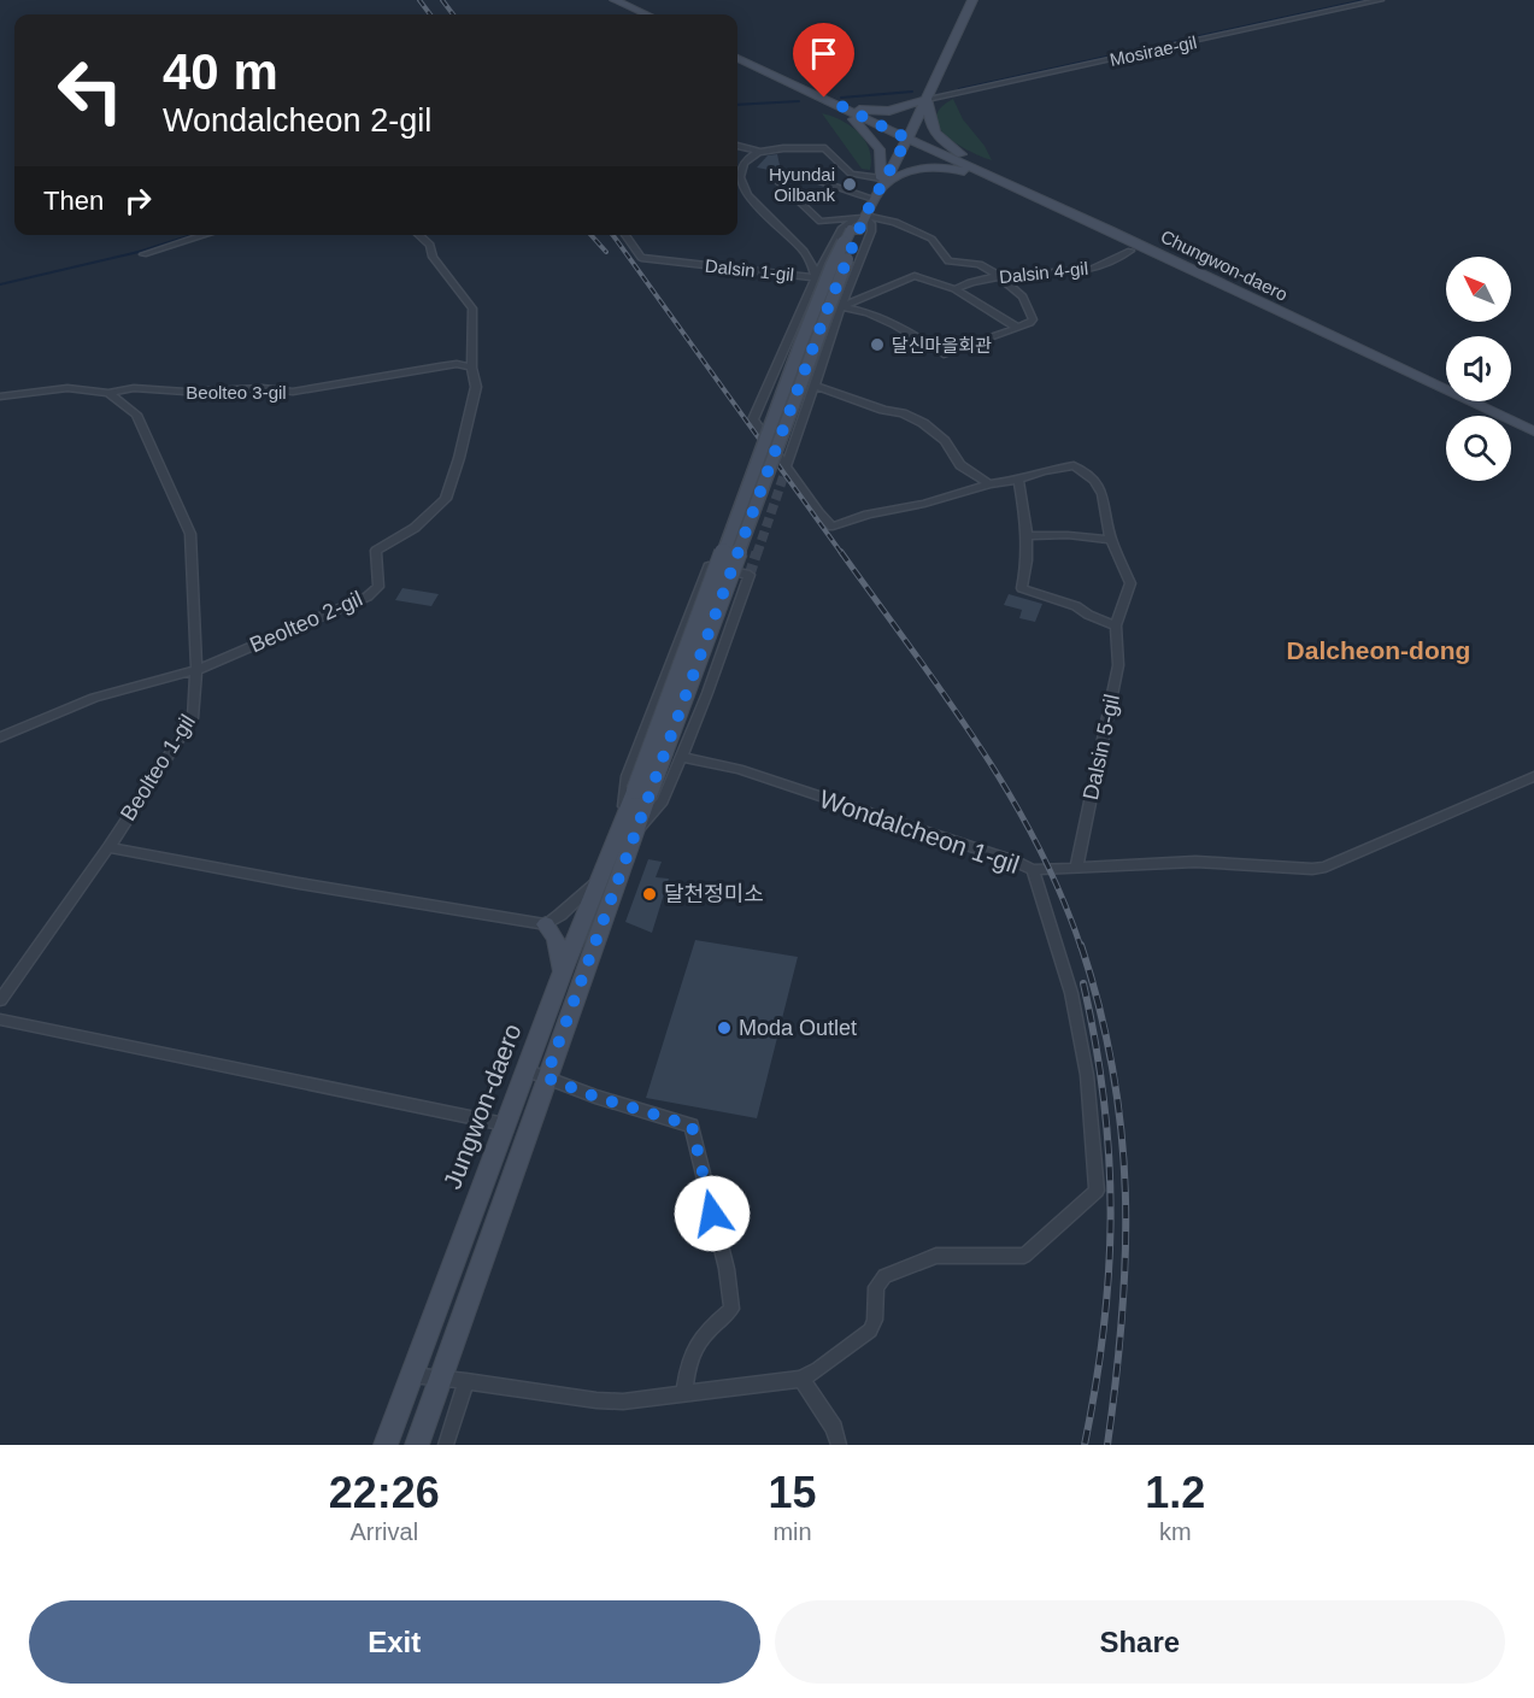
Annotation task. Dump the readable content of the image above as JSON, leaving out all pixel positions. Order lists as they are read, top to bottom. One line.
{"streets":{"street":["Mosirae-gil","Chungwon-daero","Dalsin 1-gil","Dalsin 4-gil","Beolteo 3-gil","Beolteo 2-gil","Dalsin 5-gil","Beolteo 1-gil","Wondalcheon 1-gil","Jungwon-daero"]},"crossings":[["Beolteo 3-gil","Beolteo 2-gil"],["Beolteo 3-gil","Beolteo 1-gil"],["Beolteo 2-gil","Beolteo 1-gil"],["Wondalcheon 1-gil","Jungwon-daero"]],"districts":["Dalcheon-dong"],"places":["Hyundai Oilbank","달신마을회관","달천정미소","Moda Outlet"],"north":"top left","page":{"turn":["40 m","Wondalcheon 2-gil"],"then":"Then","eta":["22:26","Arrival","15","min","1.2","km"],"buttons":["Exit","Share"]}}
